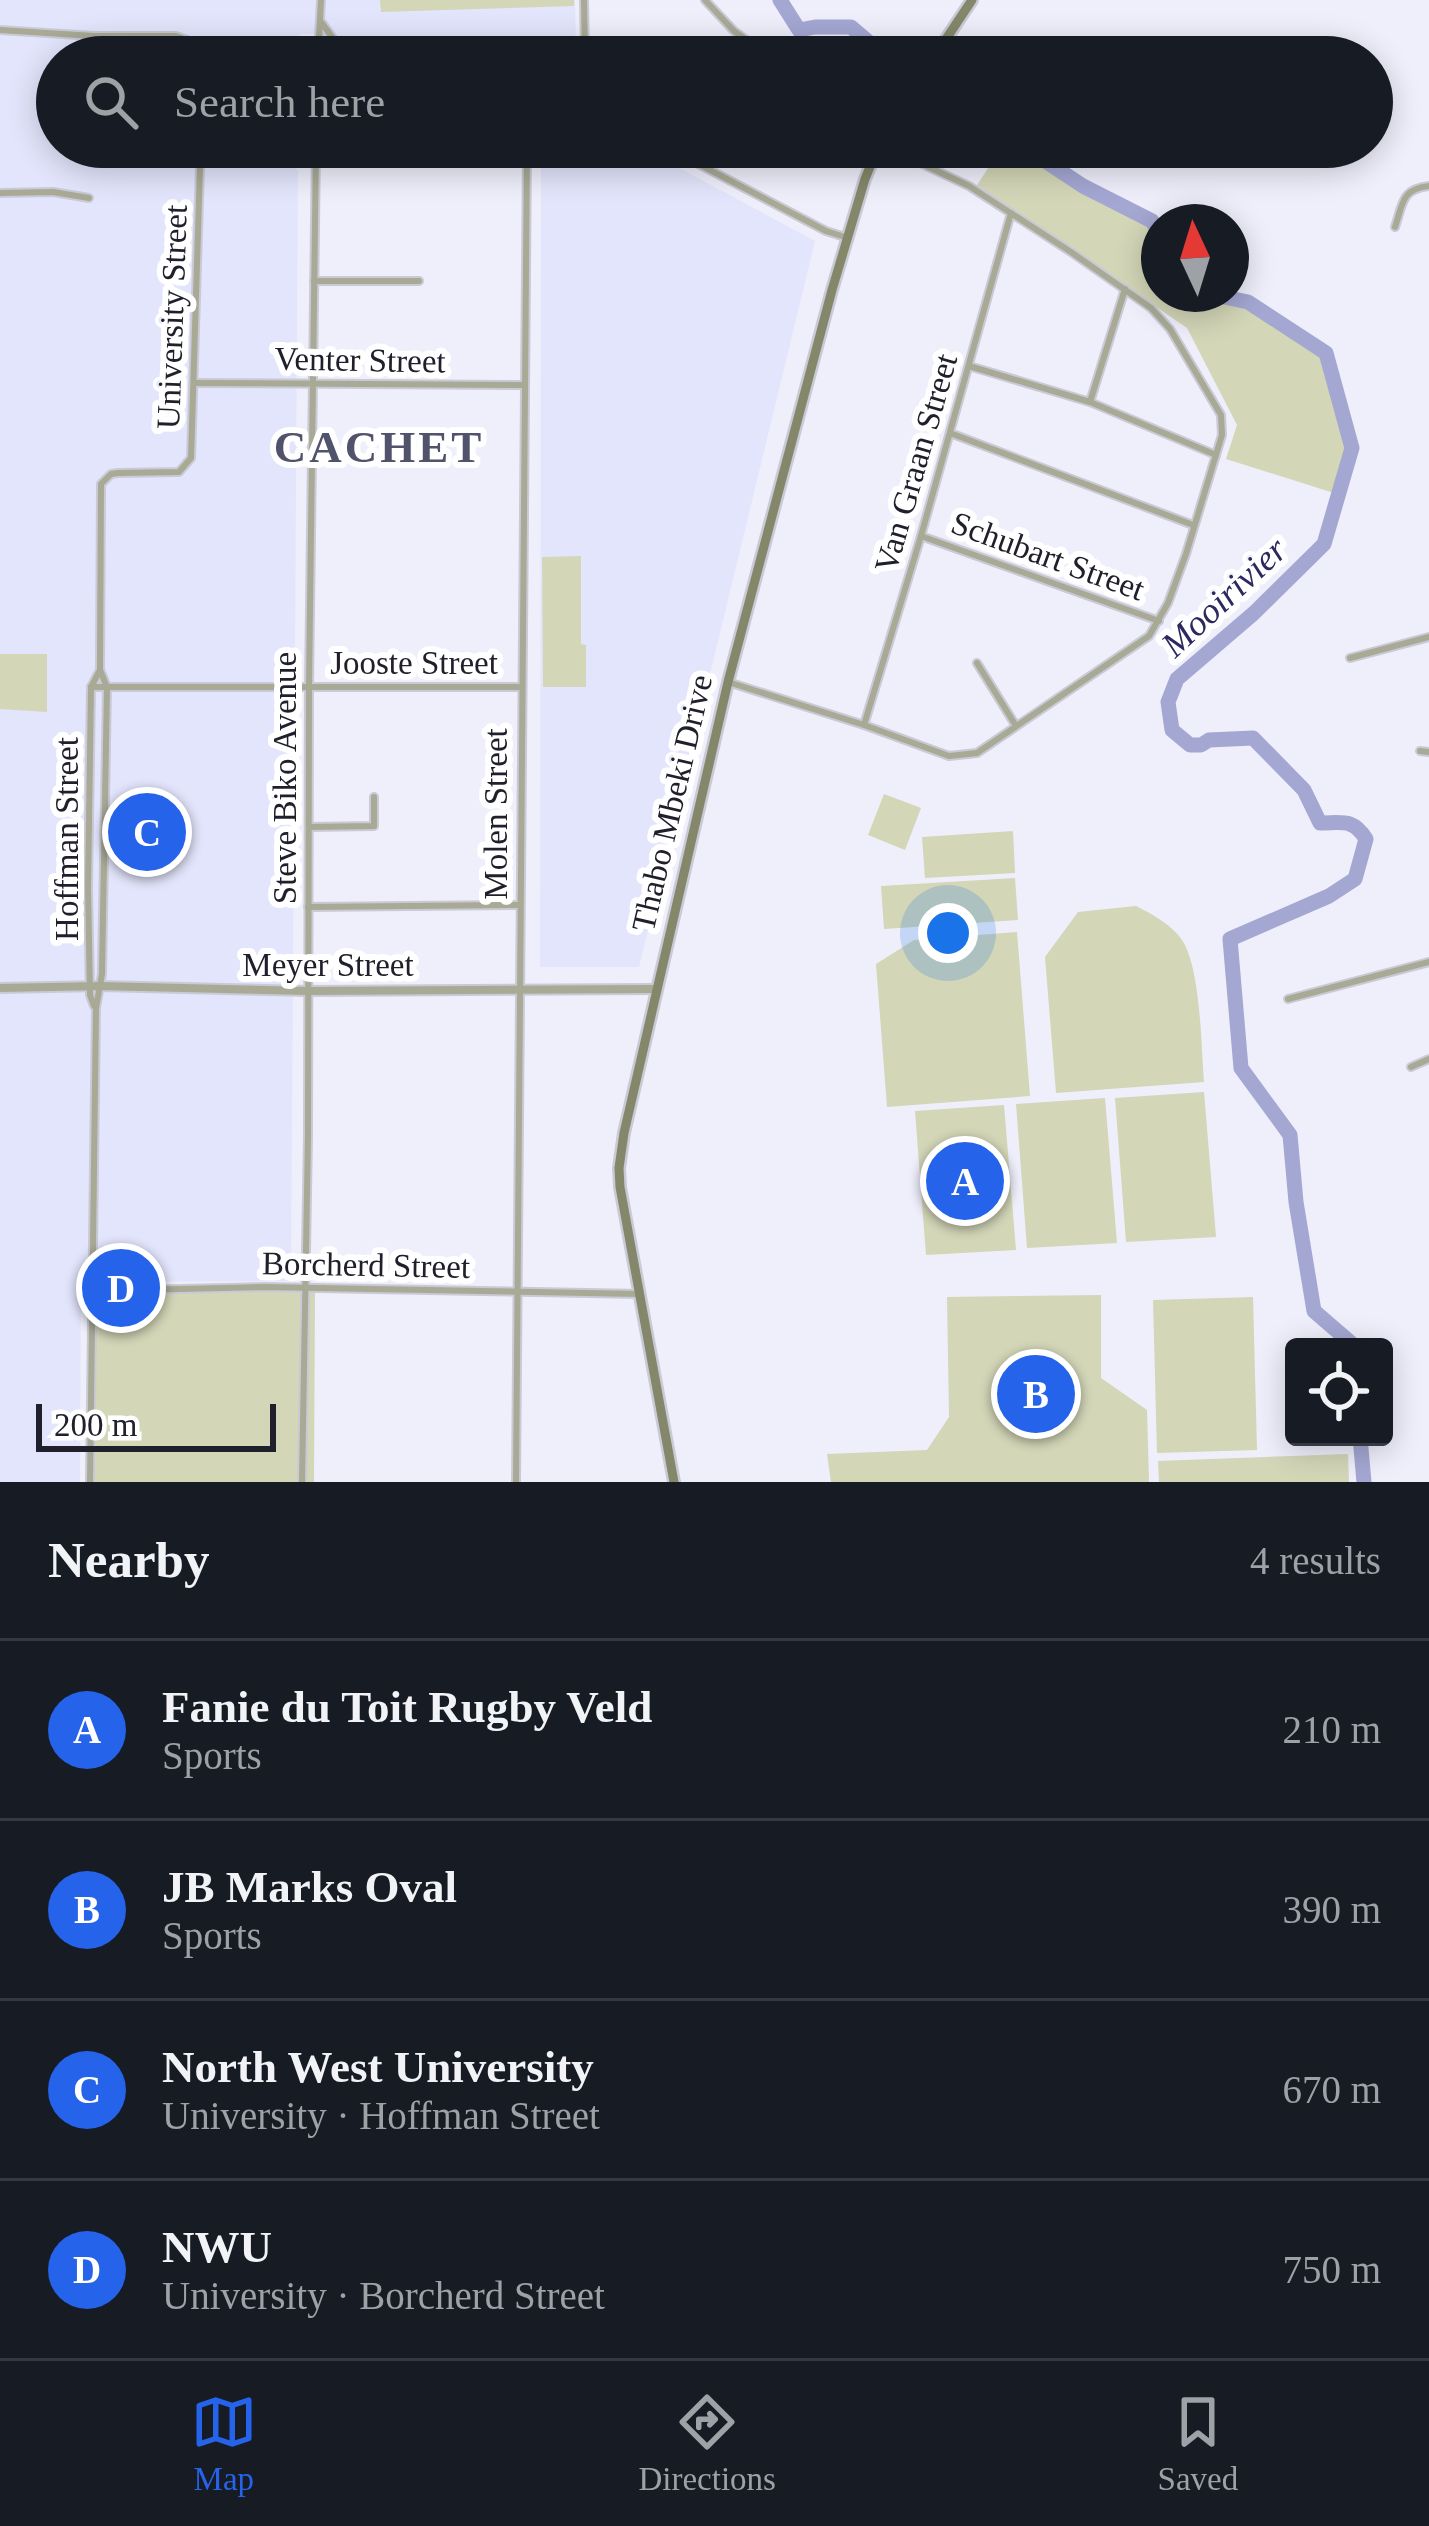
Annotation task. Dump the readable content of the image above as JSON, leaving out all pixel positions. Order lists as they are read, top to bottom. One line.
{"streets":{"main road":["Thabo Mbeki Drive"],"street":["University Street","Venter Street","Van Graan Street","Schubart Street","Jooste Street","Steve Biko Avenue","Molen Street","Hoffman Street","Meyer Street","Borcherd Street"]},"crossings":[["University Street","Venter Street"],["University Street","Hoffman Street"],["Venter Street","Steve Biko Avenue"],["Venter Street","Molen Street"],["Van Graan Street","Schubart Street"],["Jooste Street","Steve Biko Avenue"],["Jooste Street","Molen Street"],["Jooste Street","Hoffman Street"],["Steve Biko Avenue","Meyer Street"],["Steve Biko Avenue","Borcherd Street"],["Thabo Mbeki Drive","Meyer Street"],["Thabo Mbeki Drive","Borcherd Street"],["Molen Street","Meyer Street"],["Molen Street","Borcherd Street"],["Hoffman Street","Meyer Street"],["Hoffman Street","Borcherd Street"]],"districts":["CACHET"],"water":["Mooirivier"],"scale_bar":"200 m","north":"top","page":{"search":"Search here","pins":["C","A","D","B"],"scale":"200 m","heading":["Nearby","4 results"],"list":[{"mark":"A","name":"Fanie du Toit Rugby Veld","note":"Sports","value":"210 m"},{"mark":"B","name":"JB Marks Oval","note":"Sports","value":"390 m"},{"mark":"C","name":"North West University","note":"University · Hoffman Street","value":"670 m"},{"mark":"D","name":"NWU","note":"University · Borcherd Street","value":"750 m"}],"nav":["Map","Directions","Saved"]}}
